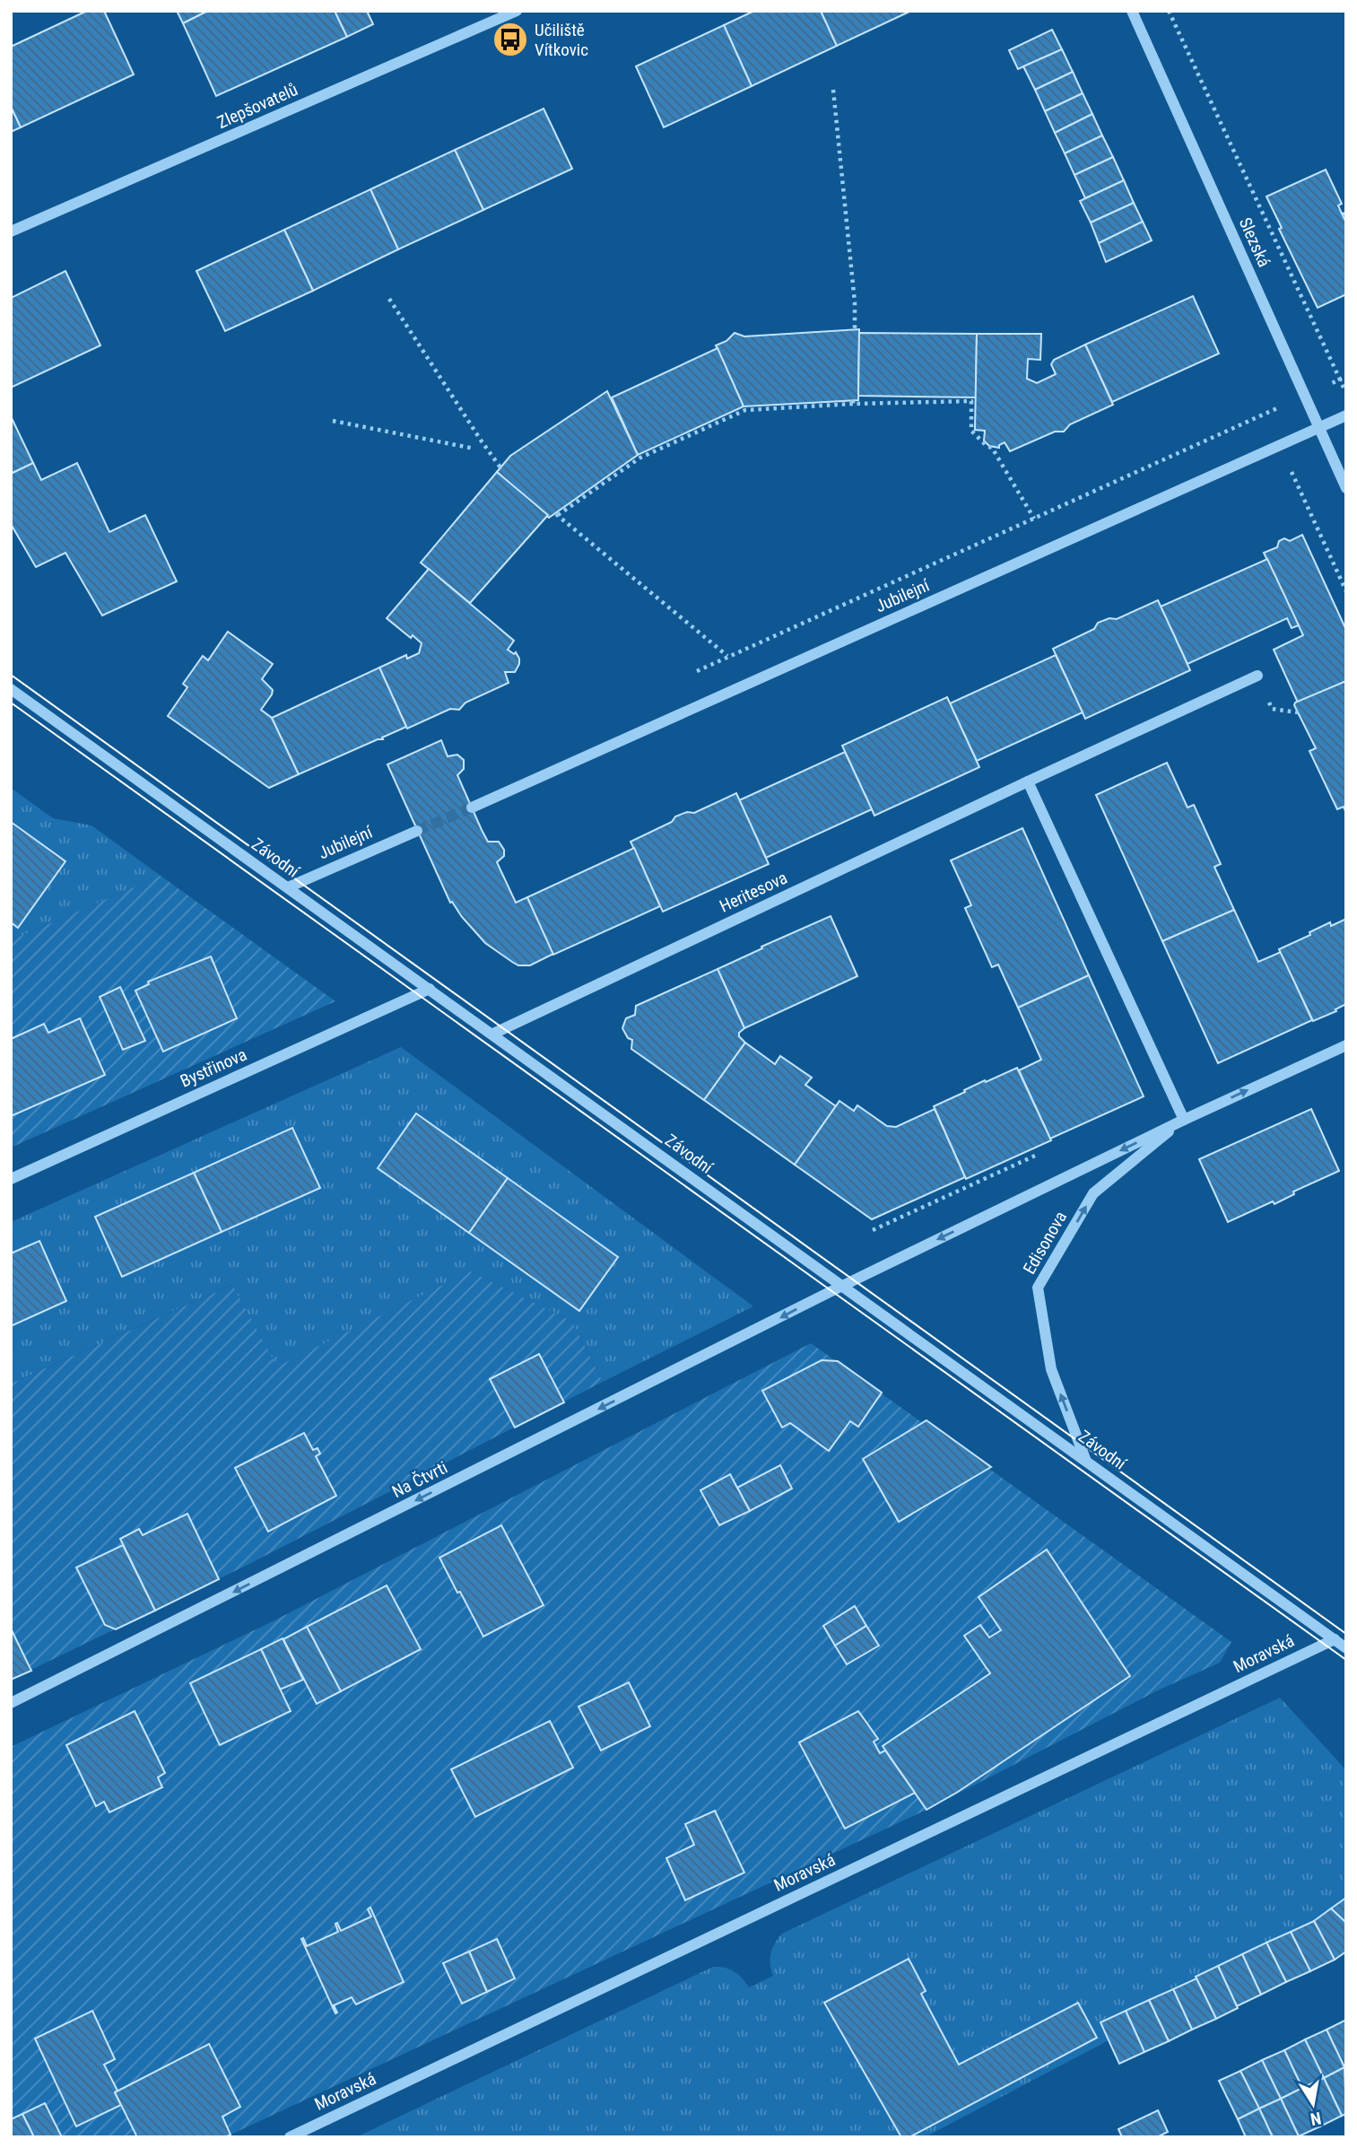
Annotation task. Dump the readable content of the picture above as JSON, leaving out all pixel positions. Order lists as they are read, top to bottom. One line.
{"streets":{"street":["Zlepšovatelů","Slezská","Jubilejní","Závodní","Heritesova","Bystřinova","Edisonova","Na Čtvrti","Moravská"]},"crossings":[["Slezská","Jubilejní"],["Jubilejní","Závodní"],["Závodní","Heritesova"],["Závodní","Bystřinova"],["Závodní","Edisonova"],["Závodní","Na Čtvrti"],["Závodní","Moravská"],["Edisonova","Na Čtvrti"]],"one_way":["Na Čtvrti"],"places":{"bus stop":["Učiliště Vítkovic"]},"north":"bottom"}
